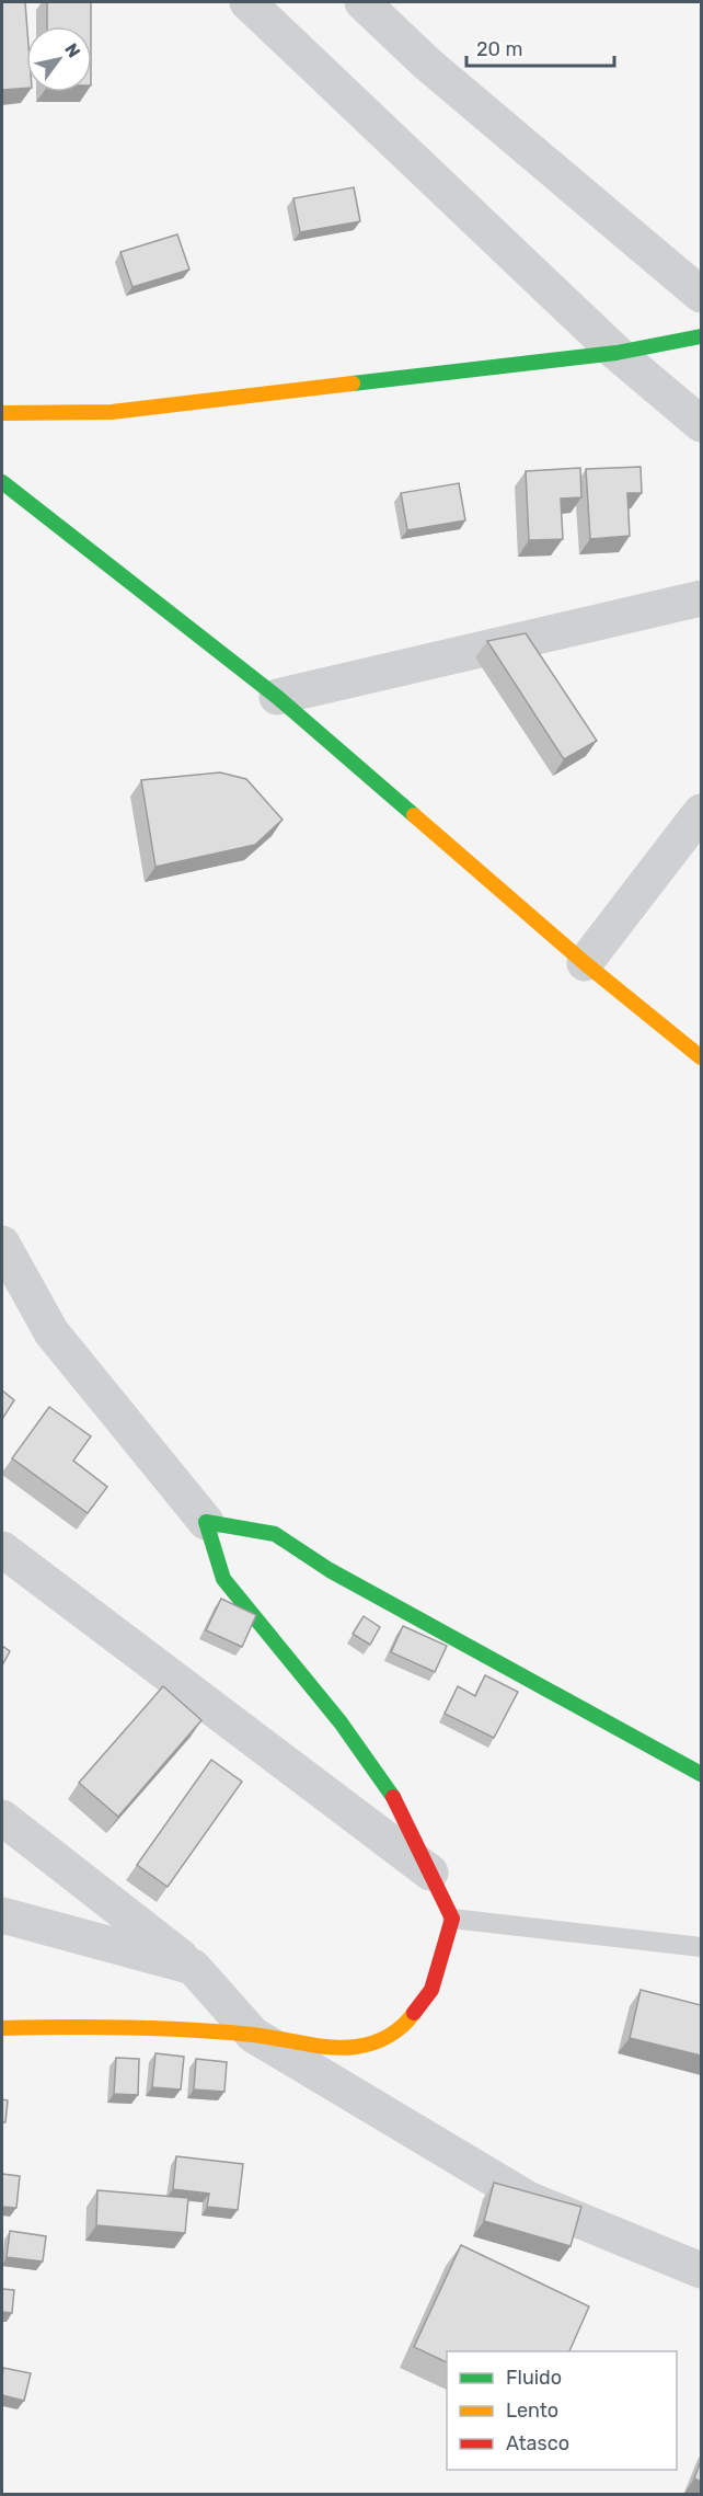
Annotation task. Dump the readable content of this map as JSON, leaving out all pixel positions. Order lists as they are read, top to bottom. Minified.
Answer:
{"legend":["Fluido","Lento","Atasco"],"scale_bar":"20 m","north":"top right"}
